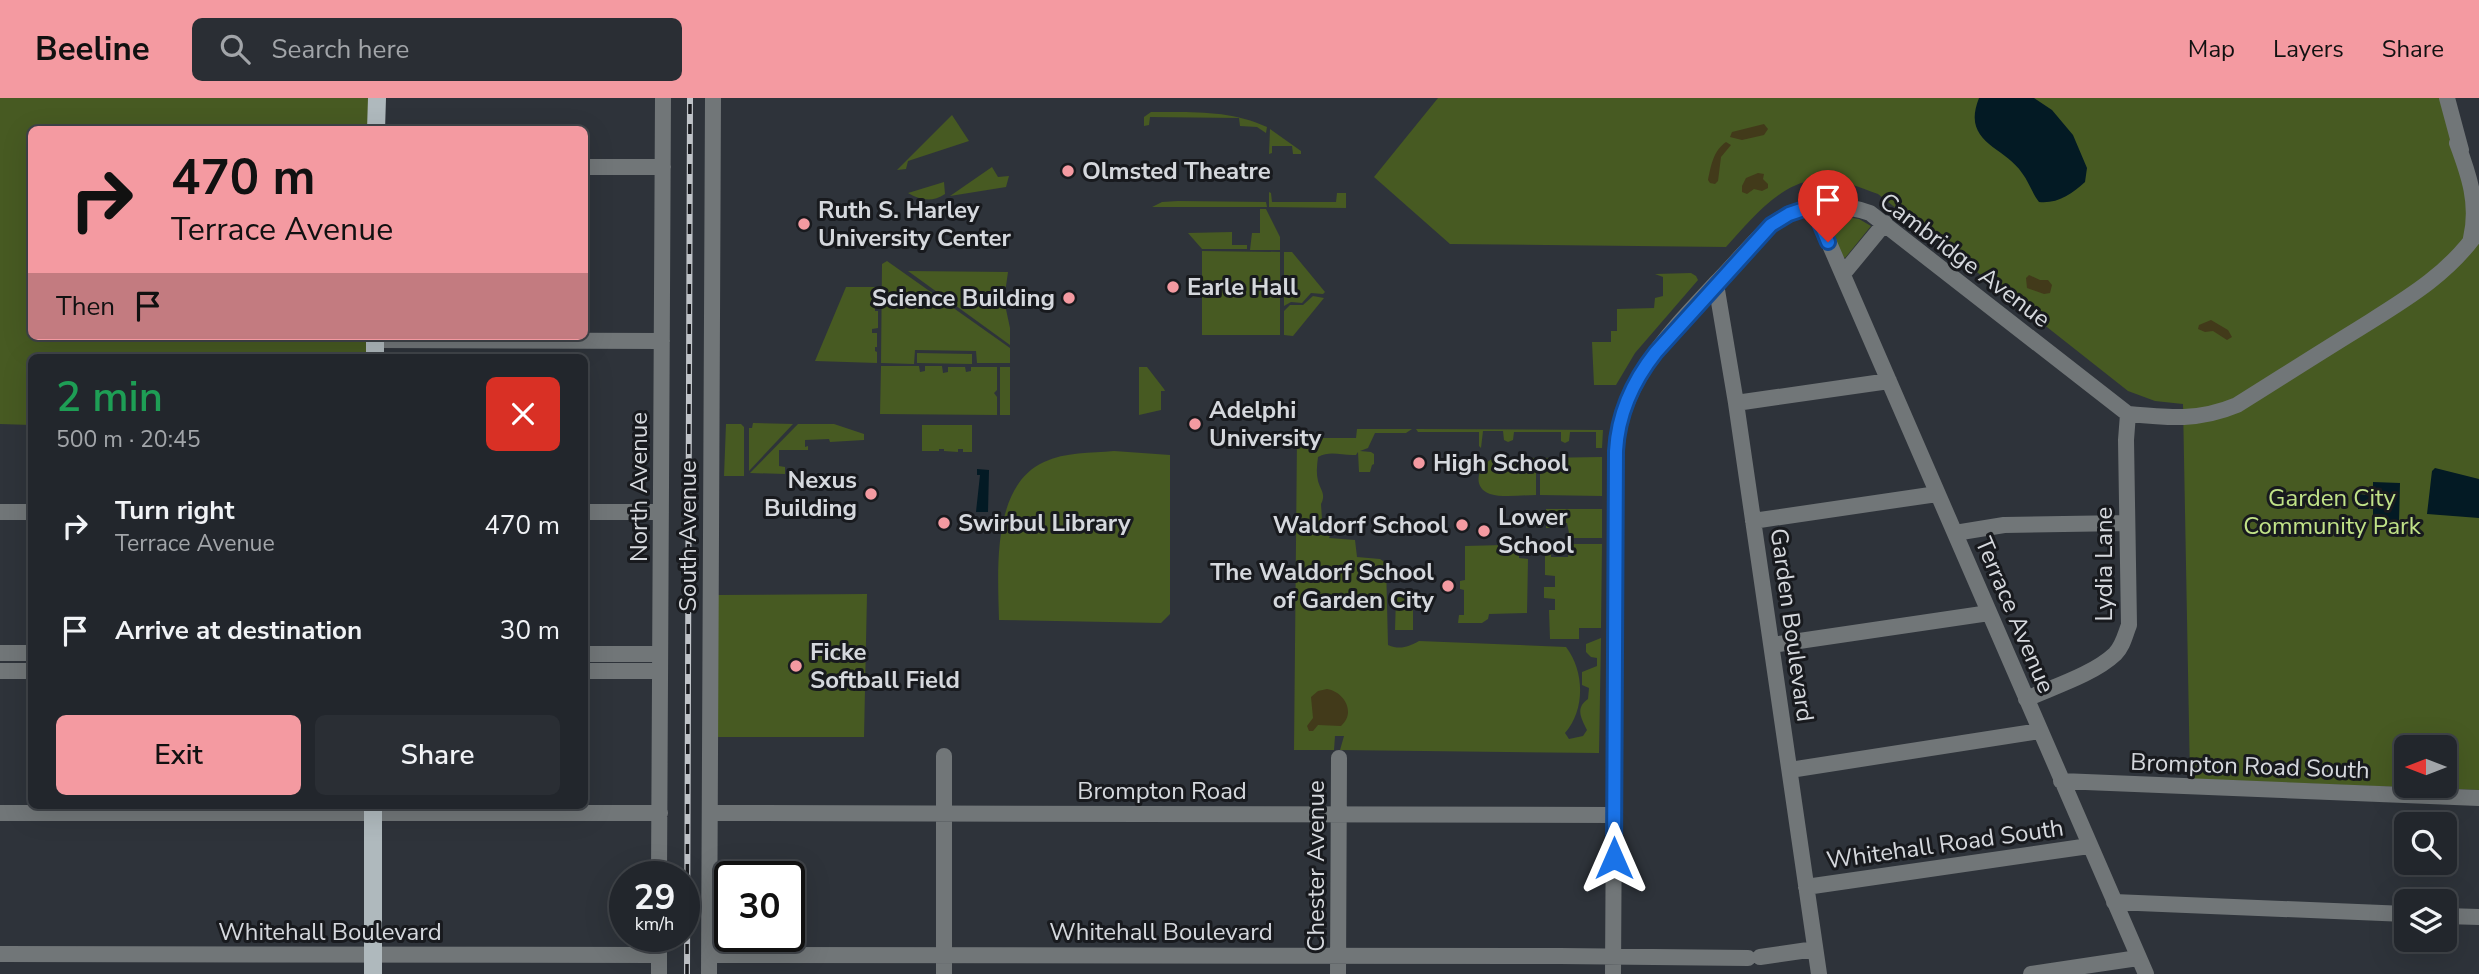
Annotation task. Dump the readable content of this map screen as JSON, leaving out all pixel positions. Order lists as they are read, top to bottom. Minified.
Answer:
{"streets":{"street":["Cambridge Avenue","North Avenue","South Avenue","Lydia Lane","Terrace Avenue","Garden Boulevard","Brompton Road South","Brompton Road","Whitehall Road South","Chester Avenue","Whitehall Boulevard"]},"crossings":[["Cambridge Avenue","Lydia Lane"],["Cambridge Avenue","Terrace Avenue"],["Cambridge Avenue","Garden Boulevard"],["Cambridge Avenue","Brompton Road"],["Cambridge Avenue","Whitehall Boulevard"],["South Avenue","Brompton Road"],["South Avenue","Whitehall Boulevard"],["Lydia Lane","Terrace Avenue"],["Terrace Avenue","Brompton Road South"],["Terrace Avenue","Whitehall Road South"],["Garden Boulevard","Whitehall Road South"],["Garden Boulevard","Whitehall Boulevard"],["Brompton Road","Chester Avenue"],["Chester Avenue","Whitehall Boulevard"]],"parks":["Garden City Community Park"],"places":["Olmsted Theatre","Ruth S. Harley University Center","Earle Hall","Science Building","Adelphi University","High School","Nexus Building","Swirbul Library","Waldorf School","Lower School","The Waldorf School of Garden City","Ficke Softball Field"],"north":"left","page":{"header":"Beeline","search":"Search here","nav":["Map","Layers","Share"],"turn":["470 m","Terrace Avenue"],"then":"Then","heading":["2 min","500 m · 20:45"],"list":[{"name":"Turn right","note":"Terrace Avenue","value":"470 m"},{"name":"Arrive at destination","value":"30 m"}],"buttons":["Exit","Share"],"speed":"29 km/h","limit":"30"}}
